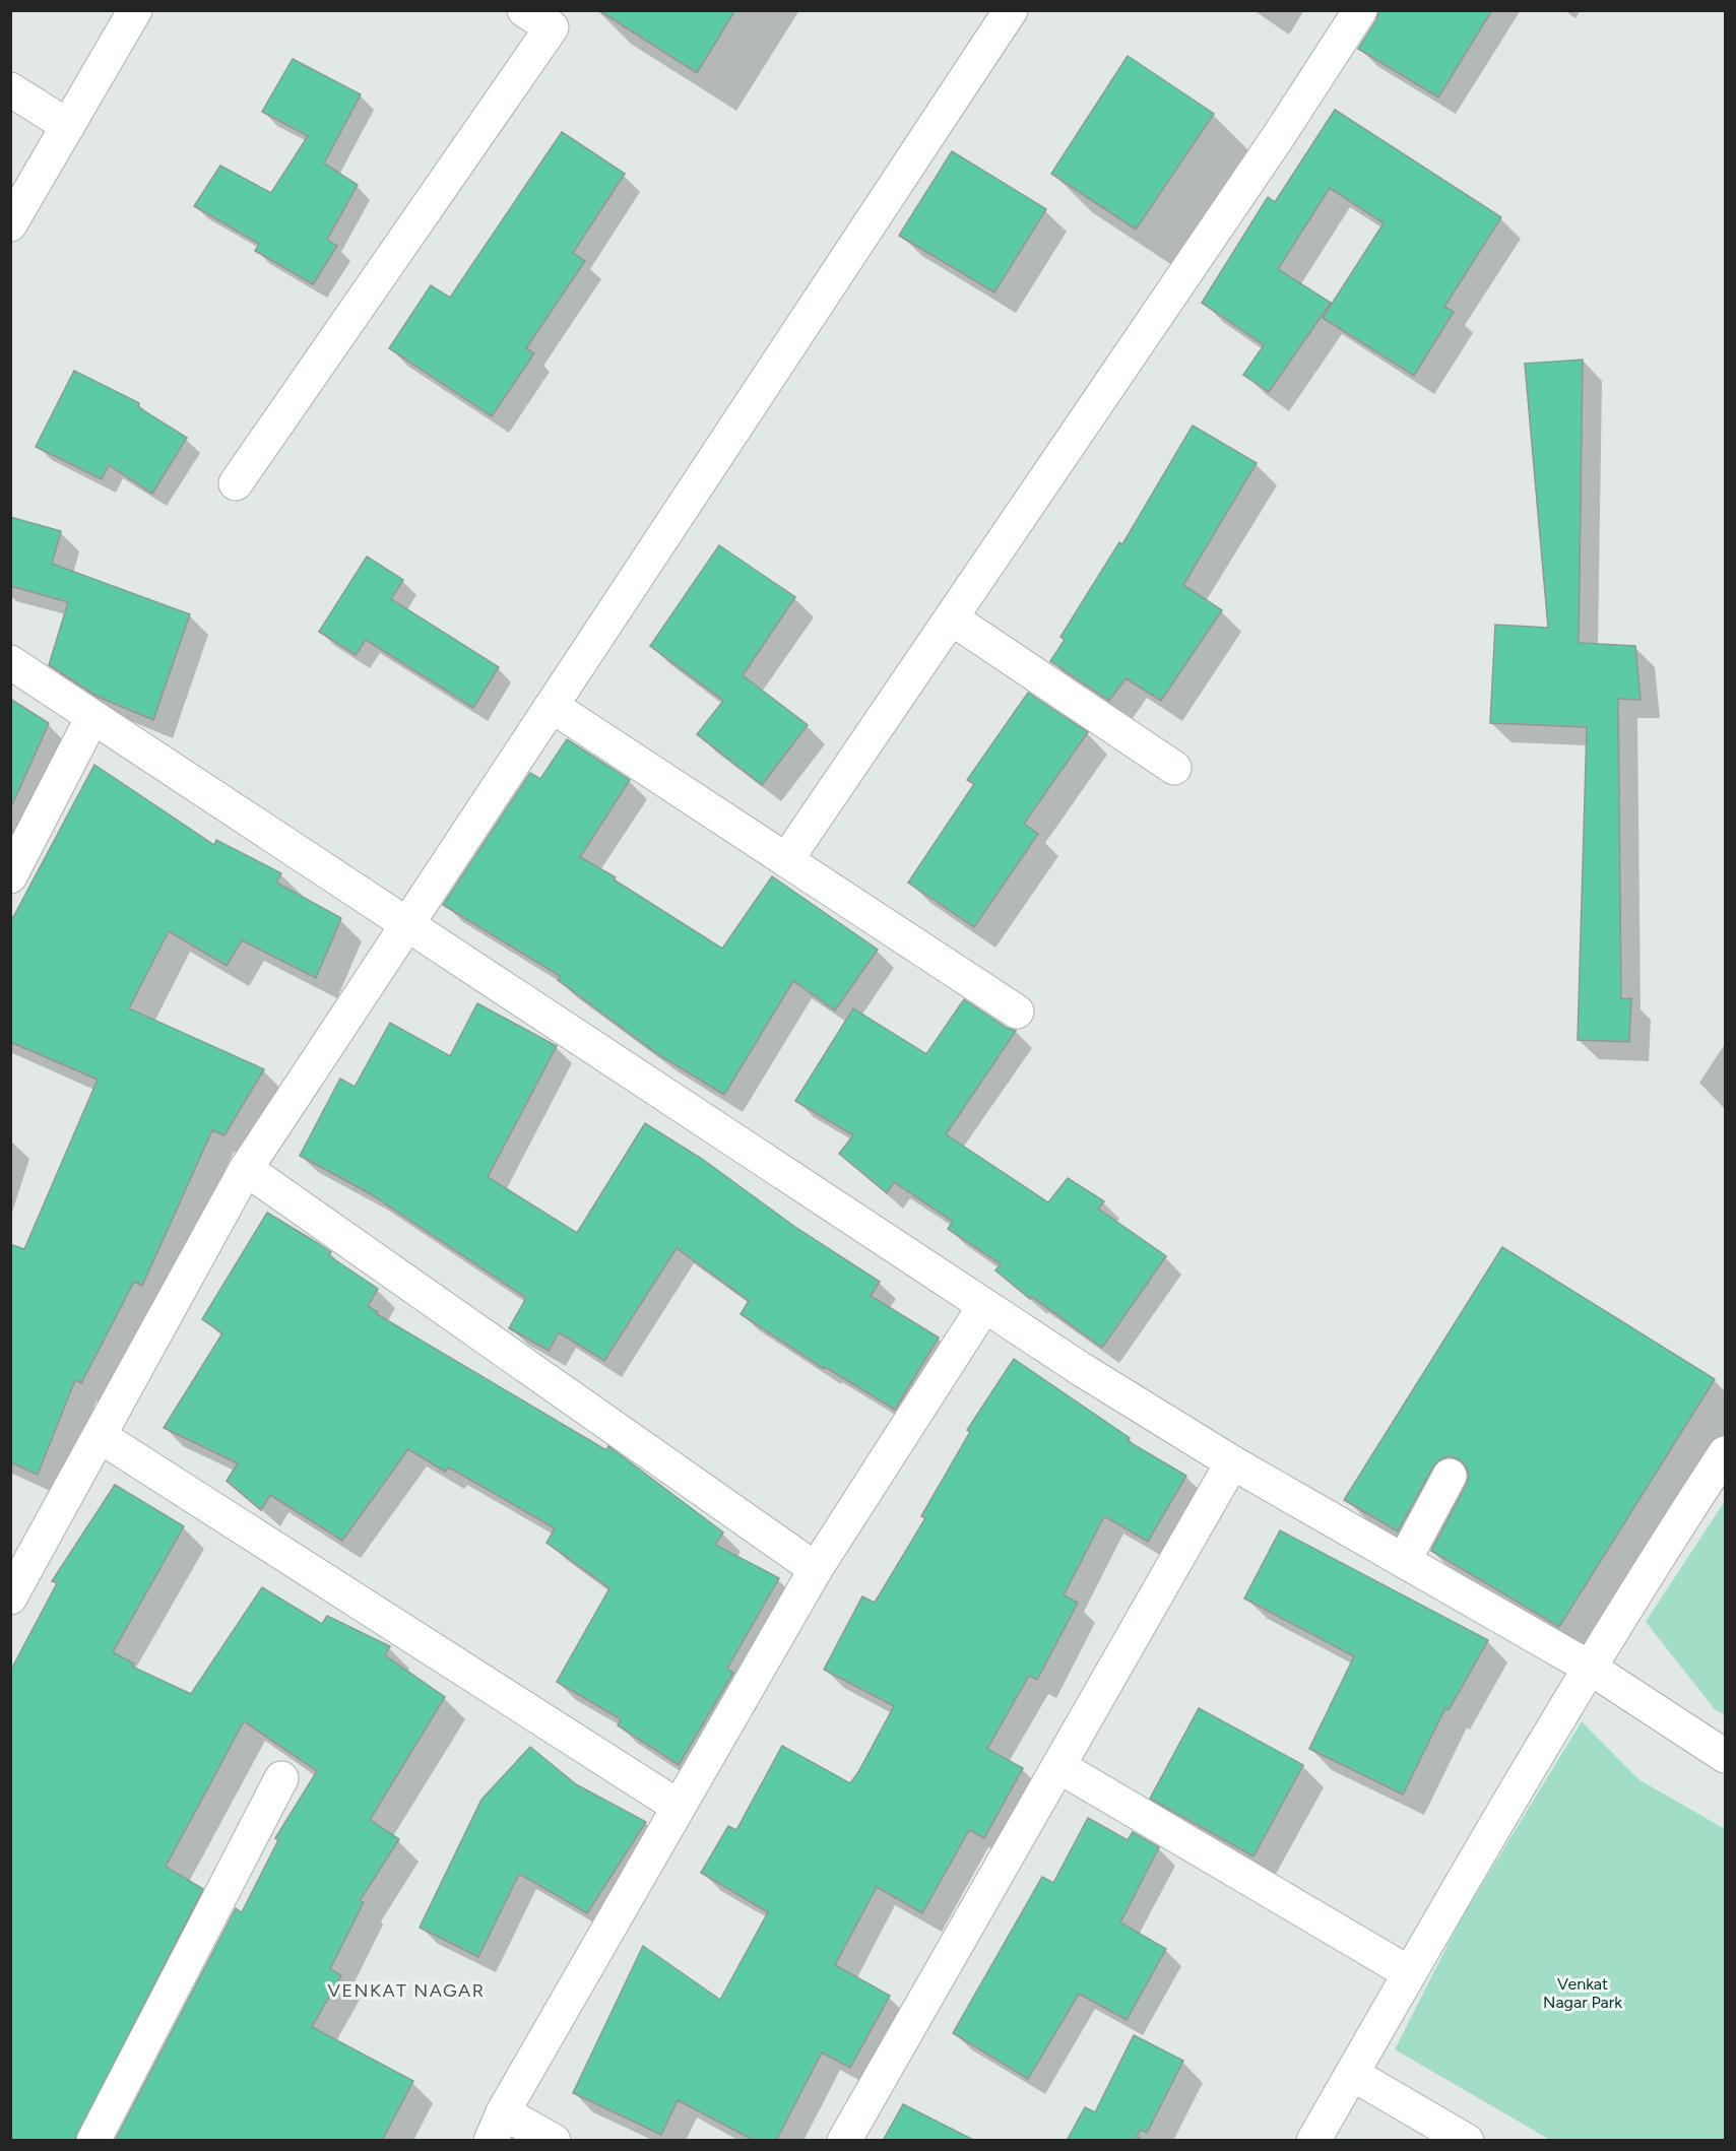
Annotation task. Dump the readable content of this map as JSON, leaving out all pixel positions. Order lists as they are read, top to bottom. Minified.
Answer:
{"districts":["VENKAT NAGAR"],"parks":["Venkat Nagar Park"]}
